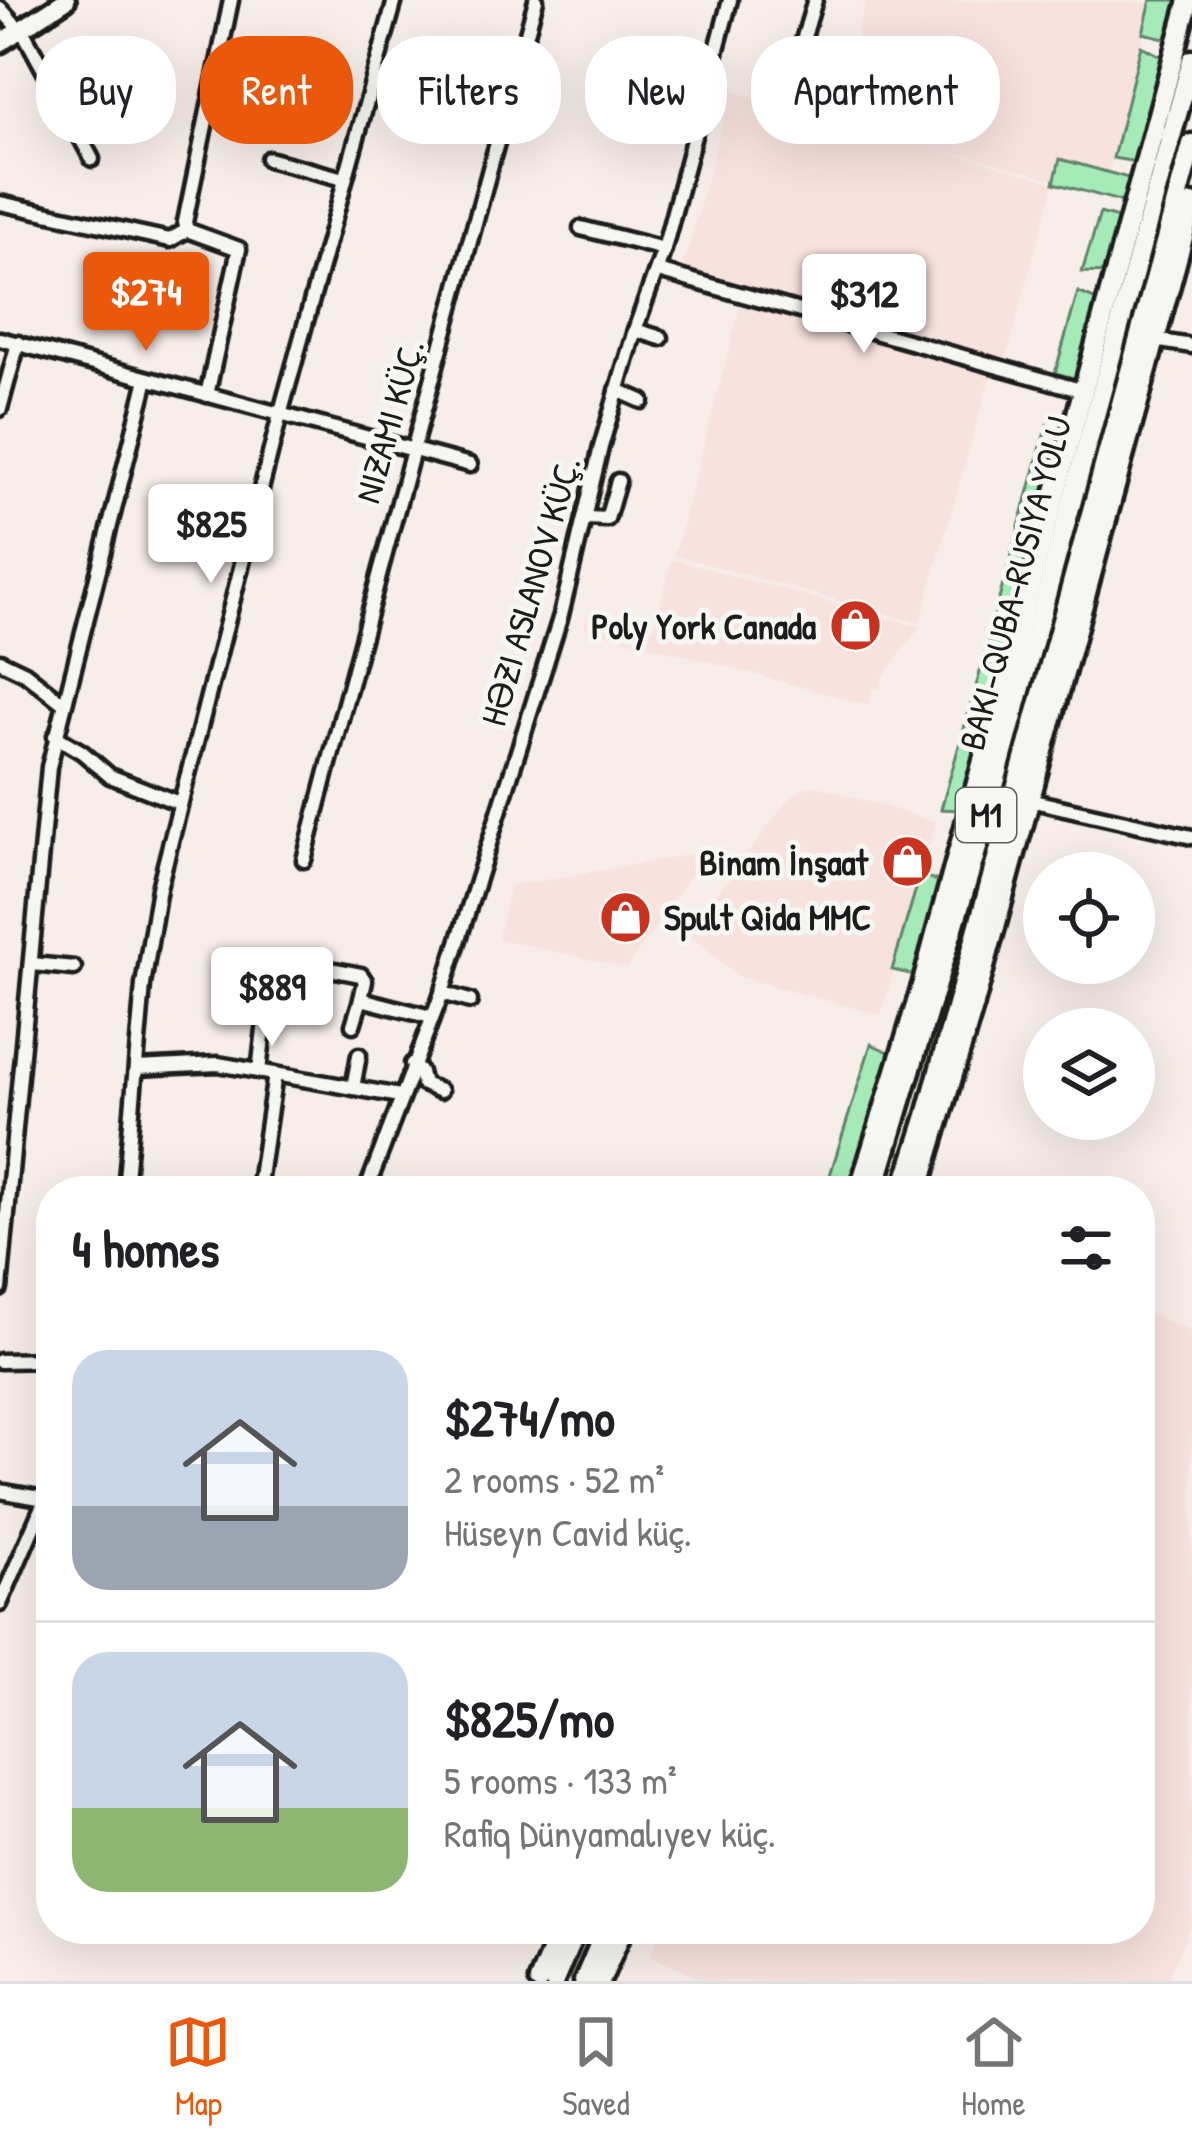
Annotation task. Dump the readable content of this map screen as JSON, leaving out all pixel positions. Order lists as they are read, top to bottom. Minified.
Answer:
{"streets":{"highway":["M1"],"street":["NIZAMI KÜÇ.","HƏZI ASLANOV KÜÇ."]},"places":{"shop":["Poly York Canada","Binam İnşaat","Spult Qida MMC"]},"page":{"chip":["Buy","Rent","Filters","New","Apartment"],"price":["$274","$312","$825","$889"],"heading":"4 homes","list":[{"name":"$274/mo","note":"2 rooms · 52 m² · Hüseyn Cavid küç."},{"name":"$825/mo","note":"5 rooms · 133 m² · Rafiq Dünyamalıyev küç."}],"tabs":["Map","Saved","Home"]}}
